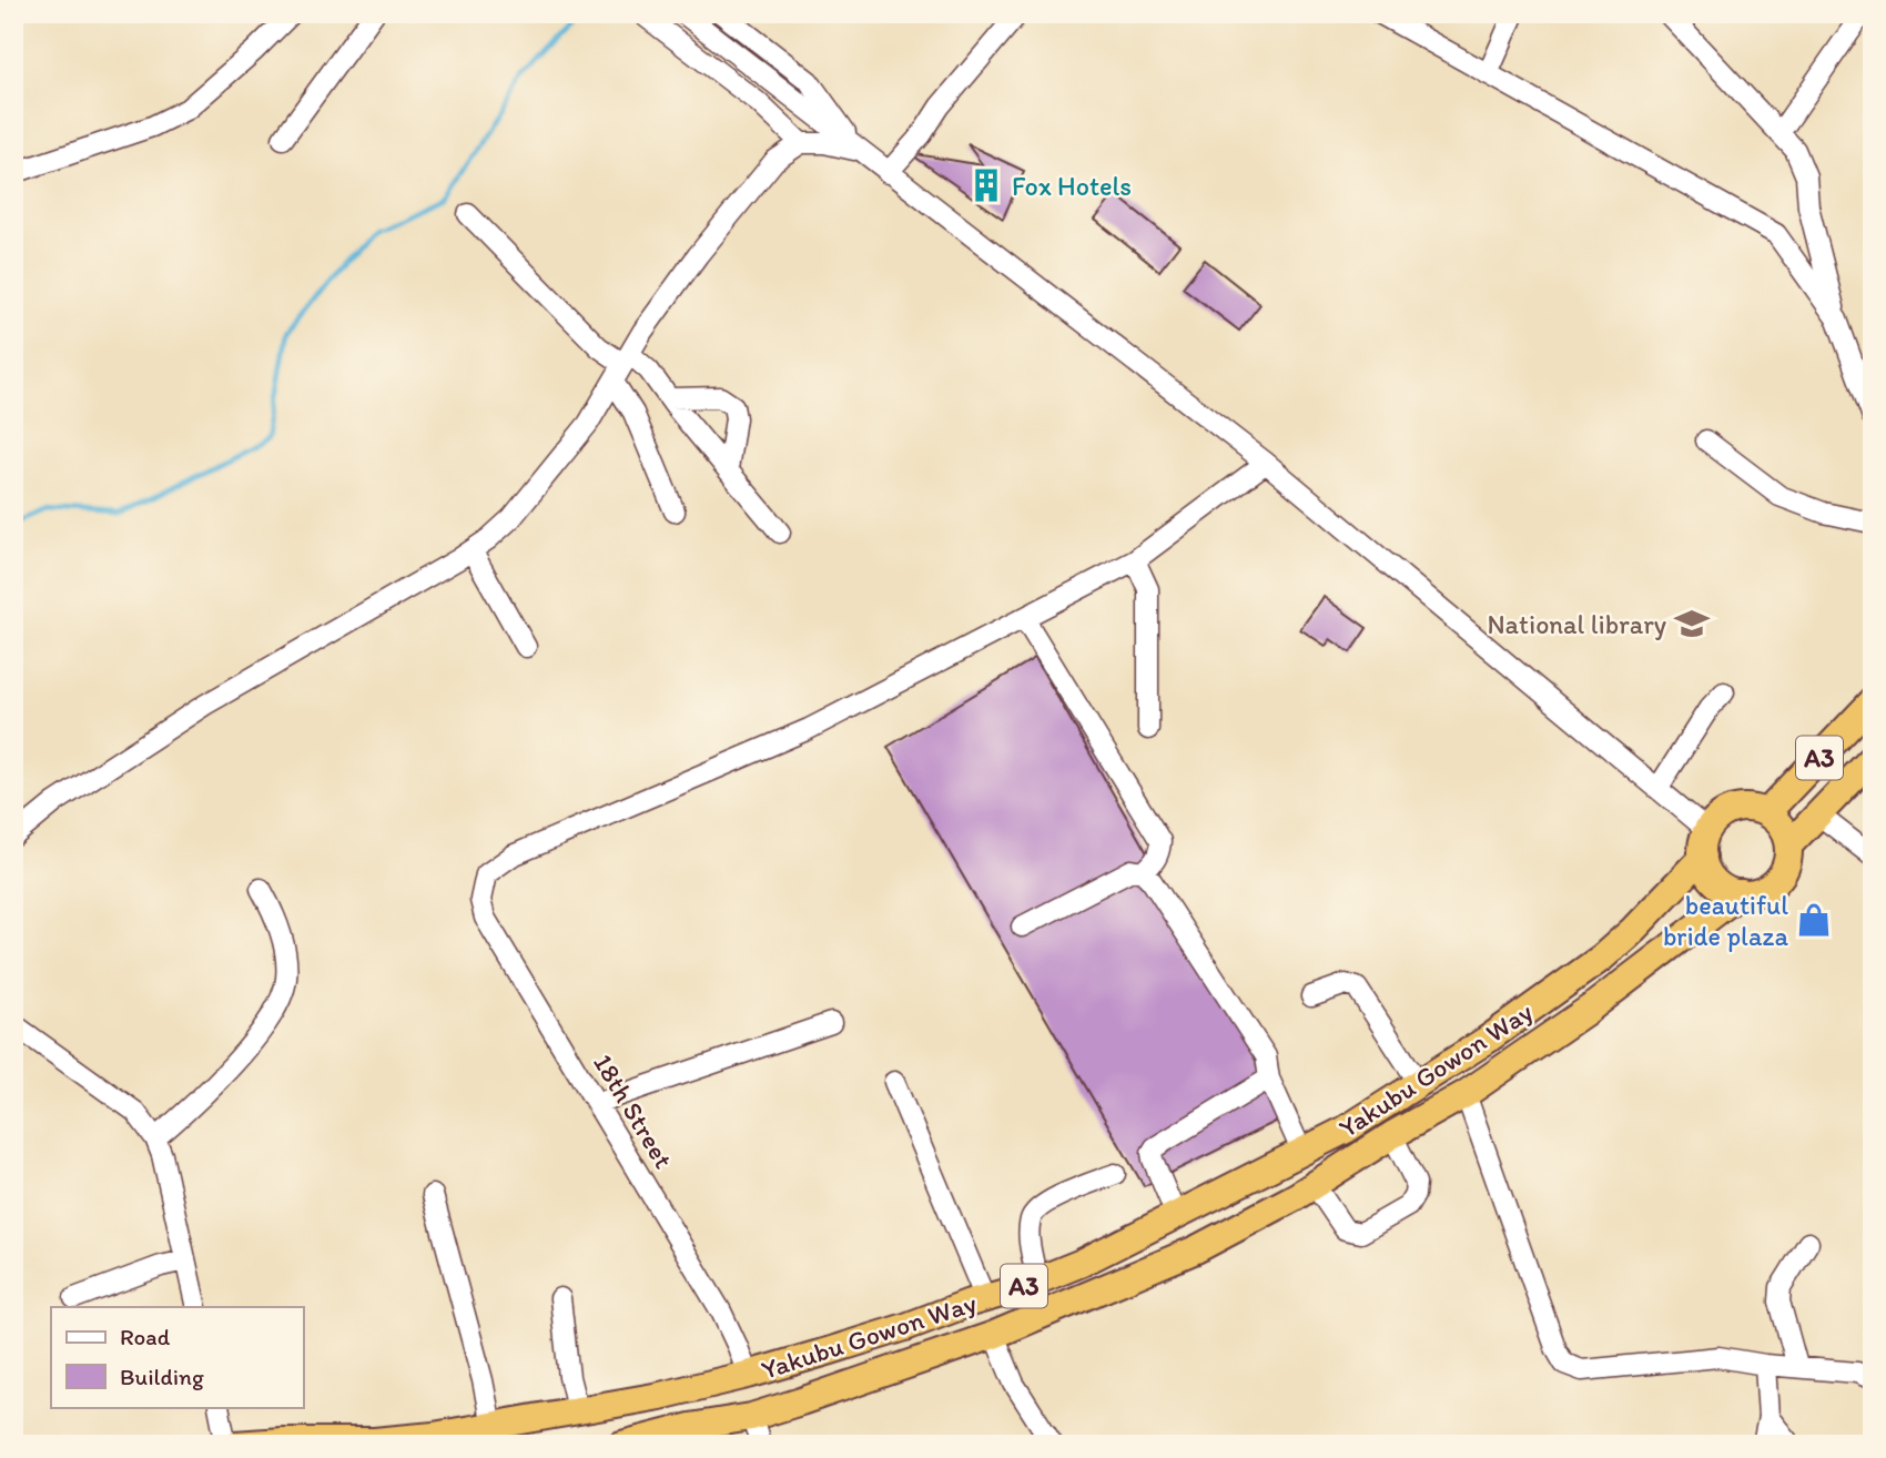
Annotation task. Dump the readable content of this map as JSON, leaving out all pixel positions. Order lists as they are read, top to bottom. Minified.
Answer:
{"streets":{"highway":["A3","Yakubu Gowon Way"],"street":["18th Street"]},"crossings":[["A3","Yakubu Gowon Way"],["Yakubu Gowon Way","18th Street"]],"places":{"building":["Fox Hotels"],"school or university":["National library"],"shop":["beautiful bride plaza"]},"legend":["Road","Building"]}
